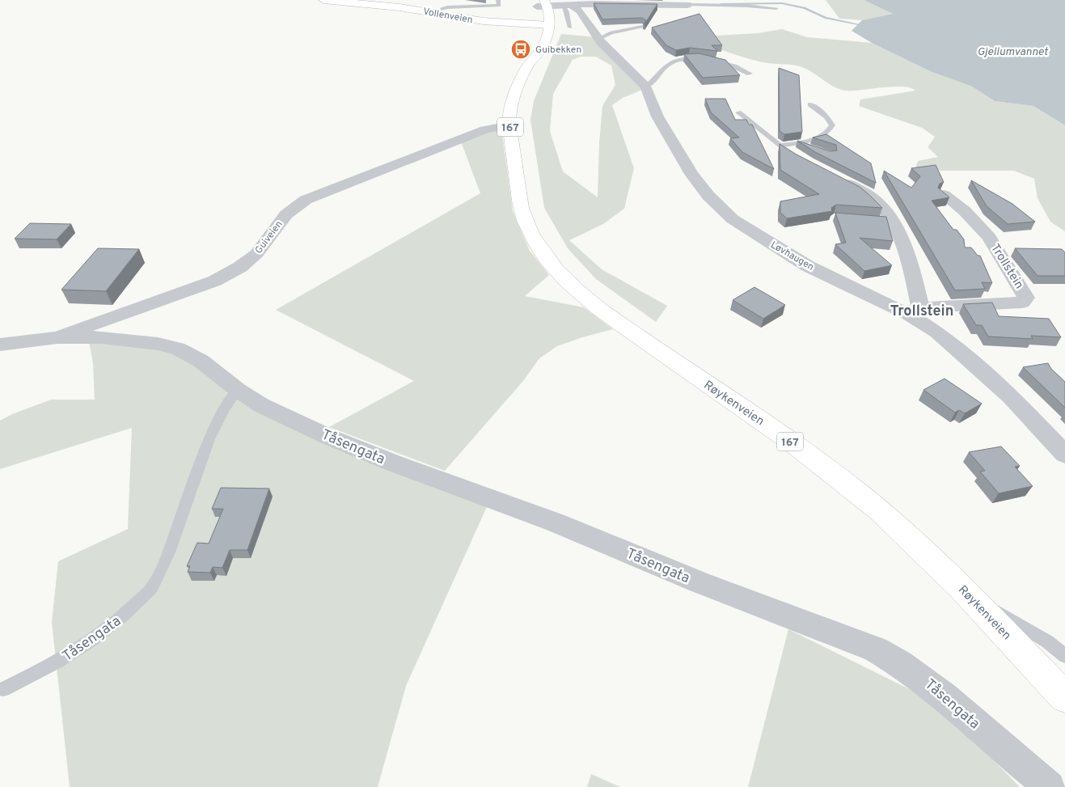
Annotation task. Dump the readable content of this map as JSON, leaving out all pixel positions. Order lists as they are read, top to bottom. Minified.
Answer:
{"streets":{"main road":["Vollenveien","167","Røykenveien"],"street":["Guiveien","Løvhaugen","Trollstein","Tåsengata"]},"crossings":[["Vollenveien","Røykenveien"],["Guiveien","Røykenveien"],["Guiveien","Tåsengata"],["Løvhaugen","Trollstein"]],"districts":["Trollstein"],"water":["Gjellumvannet"],"places":{"bus stop":["Guibekken"]}}
